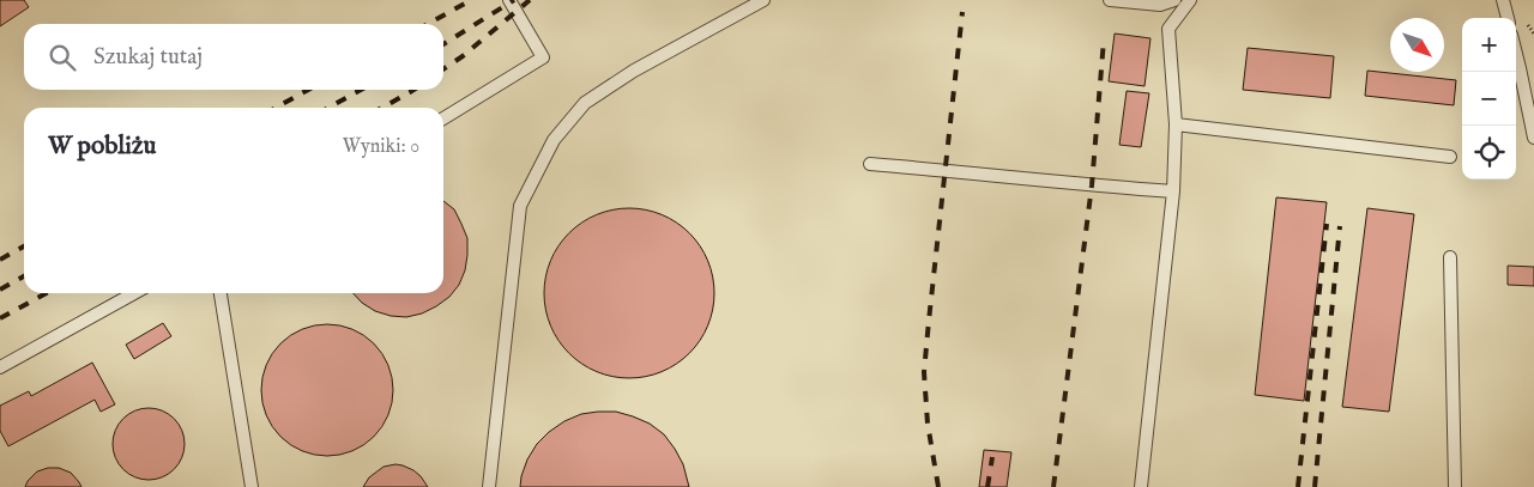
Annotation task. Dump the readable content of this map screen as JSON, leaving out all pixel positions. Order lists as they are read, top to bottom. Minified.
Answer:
{"north":"bottom right","page":{"map_buttons":["+","−"],"search":"Szukaj tutaj","heading":["W pobliżu","Wyniki: 0"]}}
